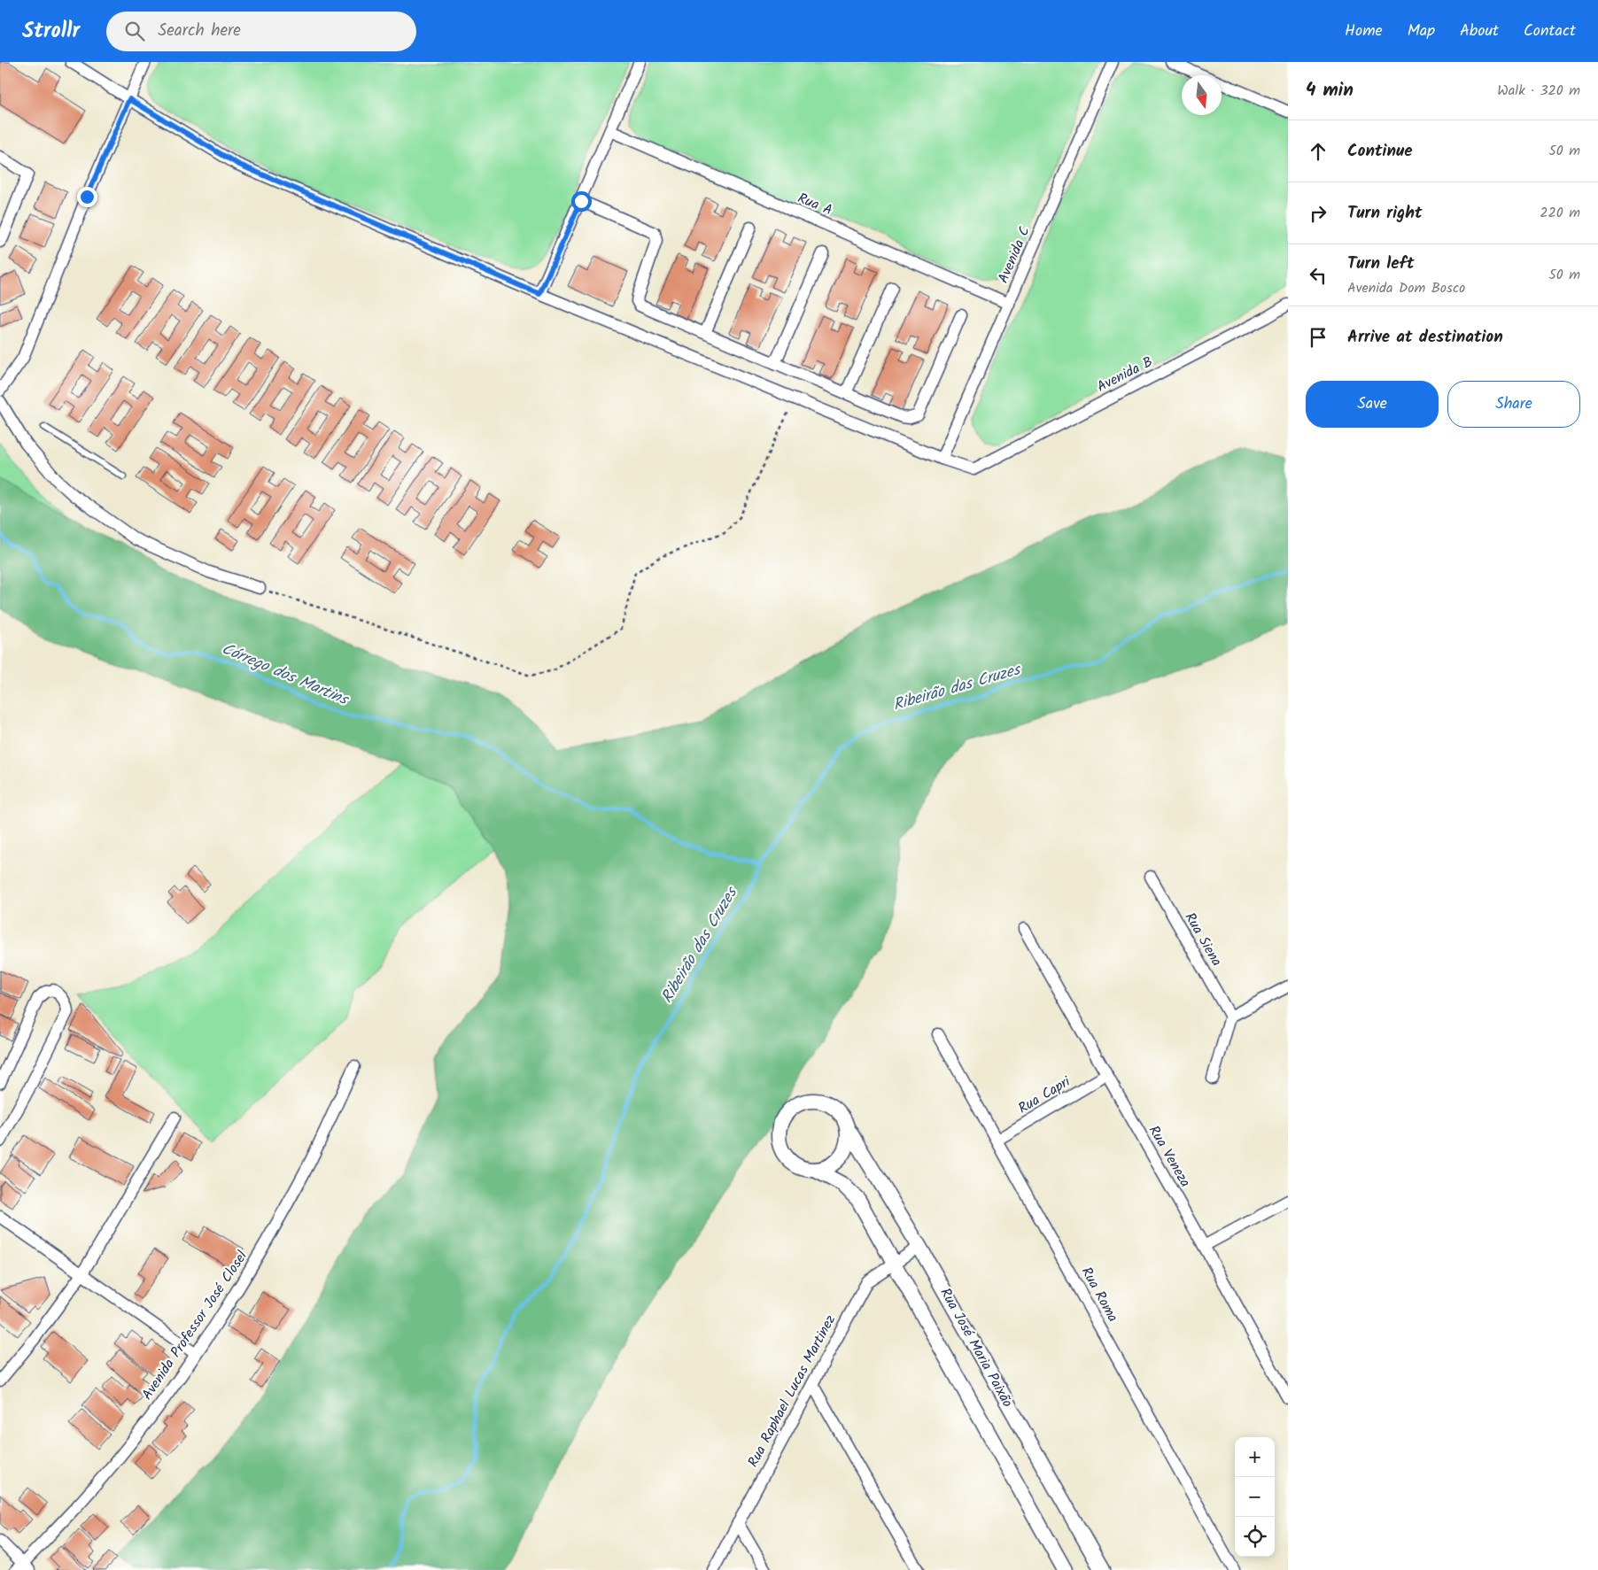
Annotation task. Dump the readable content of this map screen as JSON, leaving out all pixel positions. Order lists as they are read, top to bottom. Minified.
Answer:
{"streets":{"street":["Rua A","Avenida C","Avenida B","Rua Siena","Rua Capri","Rua Veneza","Rua Roma","Avenida Professor José Closel","Rua José Maria Paixão","Rua Raphael Lucas Martinez"]},"crossings":[["Rua A","Avenida C"],["Avenida C","Avenida B"],["Rua Capri","Rua Veneza"],["Rua Capri","Rua Roma"],["Rua José Maria Paixão","Rua Raphael Lucas Martinez"]],"water":["Córrego dos Martins","Ribeirão das Cruzes"],"north":"bottom","page":{"header":"Strollr","search":"Search here","nav":["Home","Map","About","Contact"],"heading":["4 min","Walk · 320 m"],"list":[["Continue","50 m"],["Turn right","220 m"],["Turn left","Avenida Dom Bosco","50 m"],"Arrive at destination"],"buttons":["Save","Share"],"map_buttons":["+","−"]}}
